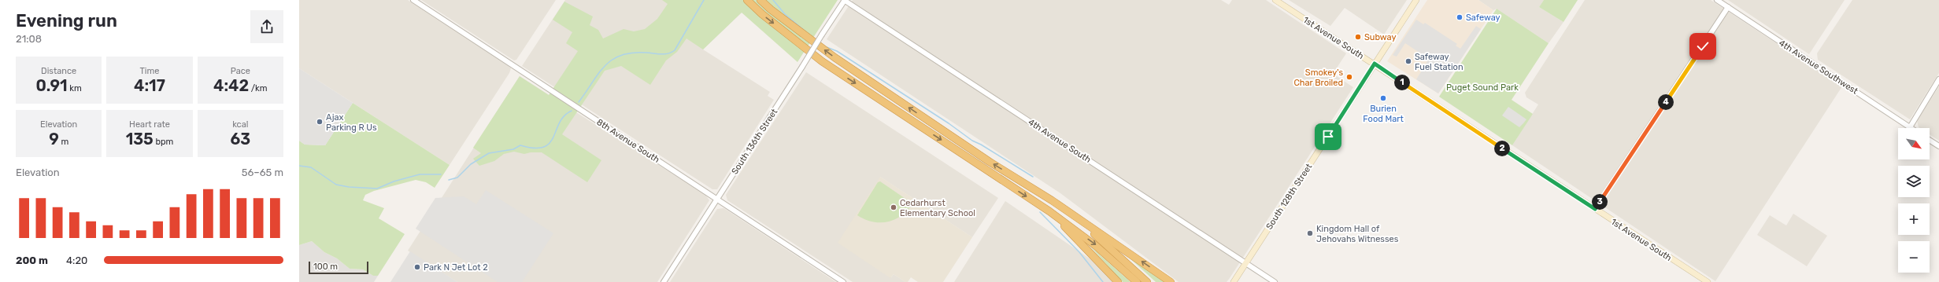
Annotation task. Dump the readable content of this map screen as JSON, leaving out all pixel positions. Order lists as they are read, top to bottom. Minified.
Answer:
{"streets":{"main road":["1st Avenue South","South 128th Street"],"street":["4th Avenue Southwest","8th Avenue South","4th Avenue South","South 136th Street"]},"crossings":[["1st Avenue South","South 128th Street"],["8th Avenue South","South 136th Street"],["4th Avenue South","South 136th Street"],["4th Avenue South","South 128th Street"]],"parks":["Puget Sound Park"],"places":["Safeway","Subway","Safeway Fuel Station","Smokey's Char Broiled","Burien Food Mart","Ajax Parking R Us","Cedarhurst Elementary School","Kingdom Hall of Jehovahs Witnesses","Park N Jet Lot 2"],"scale_bar":"100 m","north":"bottom right","page":{"heading":["Evening run","21:08"],"stats":[["Distance","0.91 km"],["Time","4:17"],["Pace","4:42 /km"],["Elevation","9 m"],["Heart rate","135 bpm"],["kcal","63"]],"pins":["1","4","2","3"],"map_buttons":["+","−"],"chart":["Elevation","56–65 m"],"list":[{"name":"200 m","note":"4:20"}],"scale":"100 m"}}
